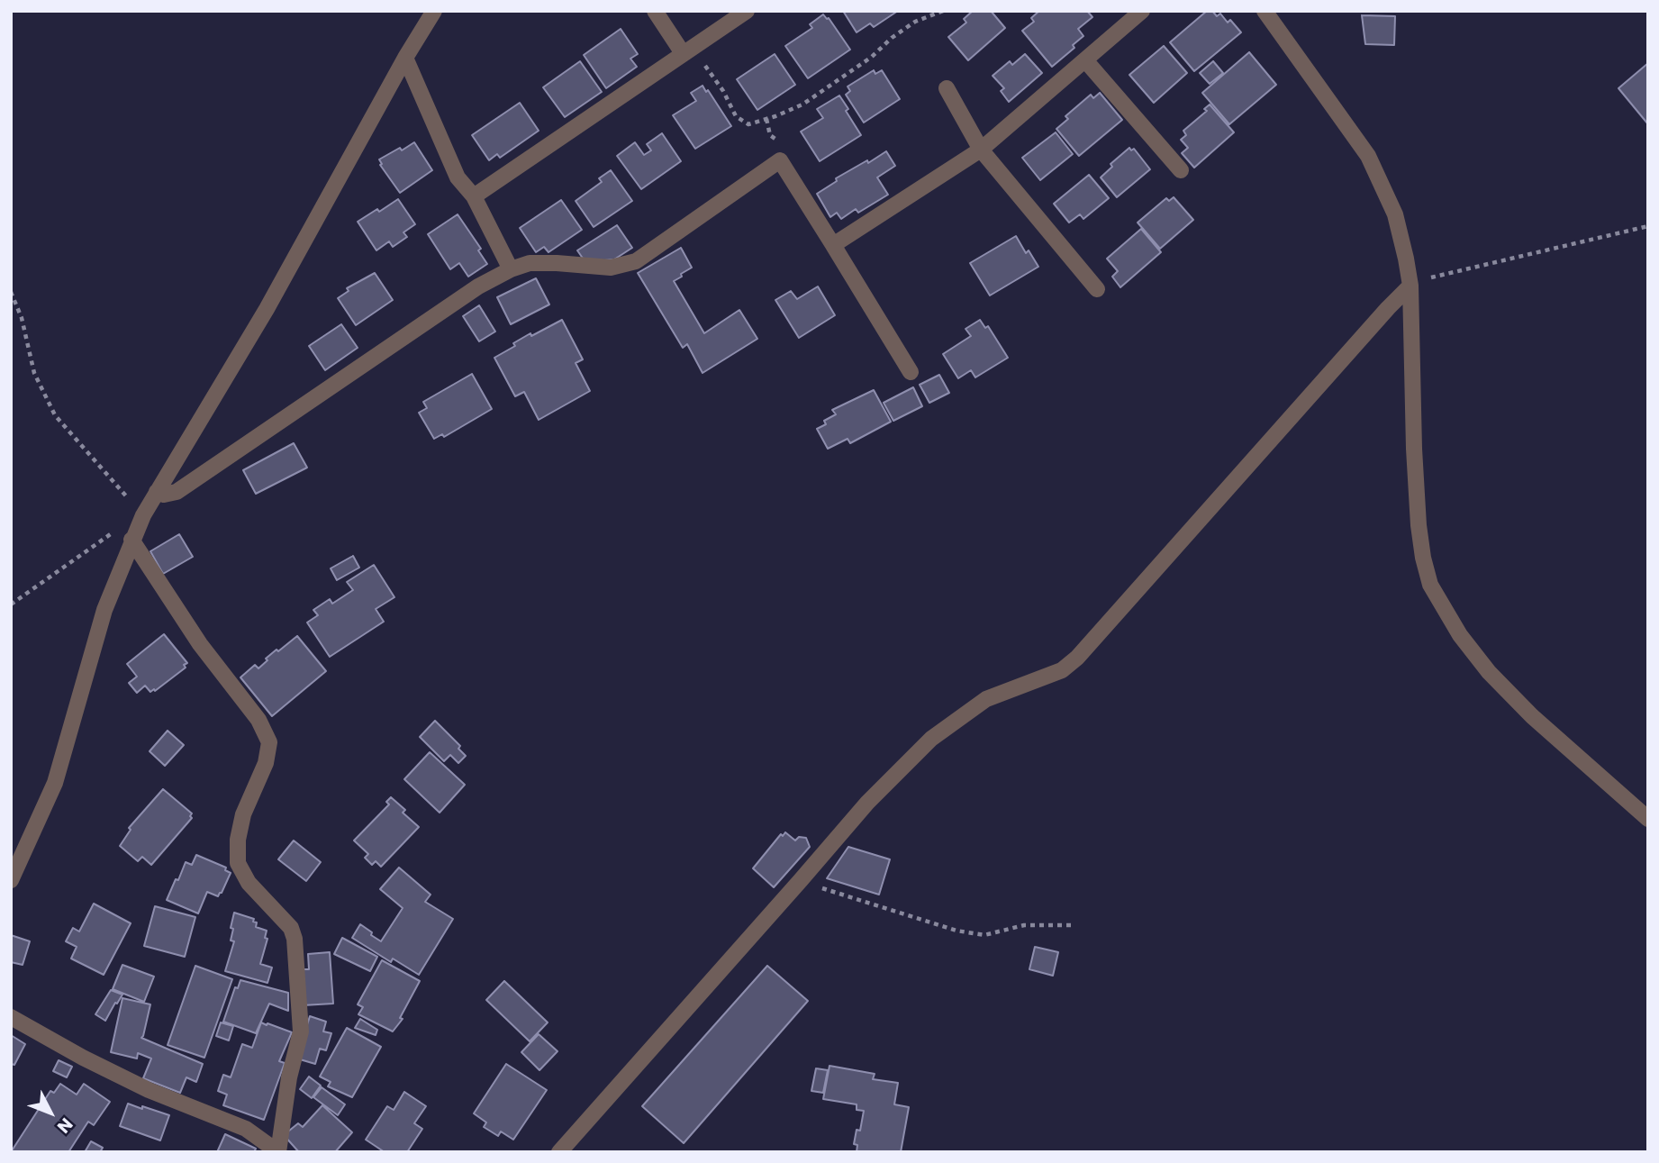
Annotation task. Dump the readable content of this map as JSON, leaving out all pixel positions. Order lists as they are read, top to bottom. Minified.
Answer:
{"north":"bottom right"}
